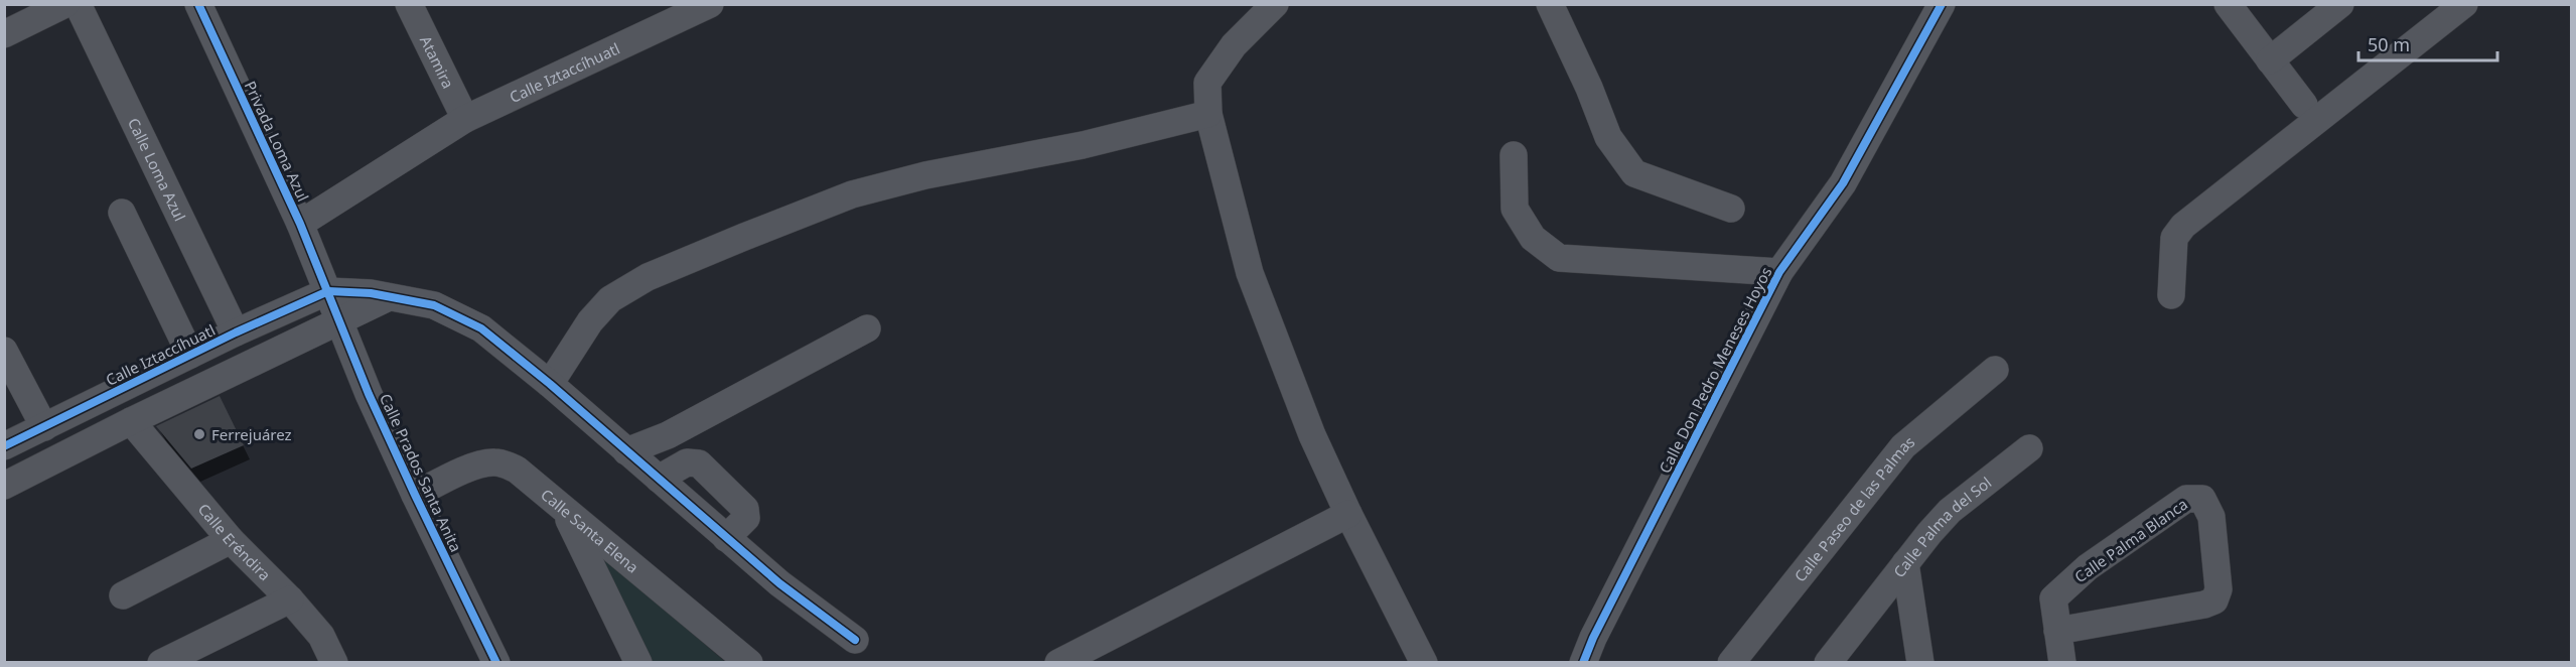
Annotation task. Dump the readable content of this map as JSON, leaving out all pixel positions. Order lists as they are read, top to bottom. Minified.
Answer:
{"streets":{"street":["Atamira","Calle Iztaccíhuatl","Privada Loma Azul","Calle Loma Azul","Calle Don Pedro Meneses Hoyos","Calle Prados Santa Anita","Calle Paseo de las Palmas","Calle Palma del Sol","Calle Santa Elena","Calle Palma Blanca","Calle Eréndira"]},"crossings":[["Atamira","Calle Iztaccíhuatl"],["Calle Iztaccíhuatl","Privada Loma Azul"],["Calle Iztaccíhuatl","Calle Loma Azul"],["Calle Iztaccíhuatl","Calle Prados Santa Anita"],["Privada Loma Azul","Calle Prados Santa Anita"],["Calle Prados Santa Anita","Calle Santa Elena"]],"places":["Ferrejuárez"],"scale_bar":"50 m"}
